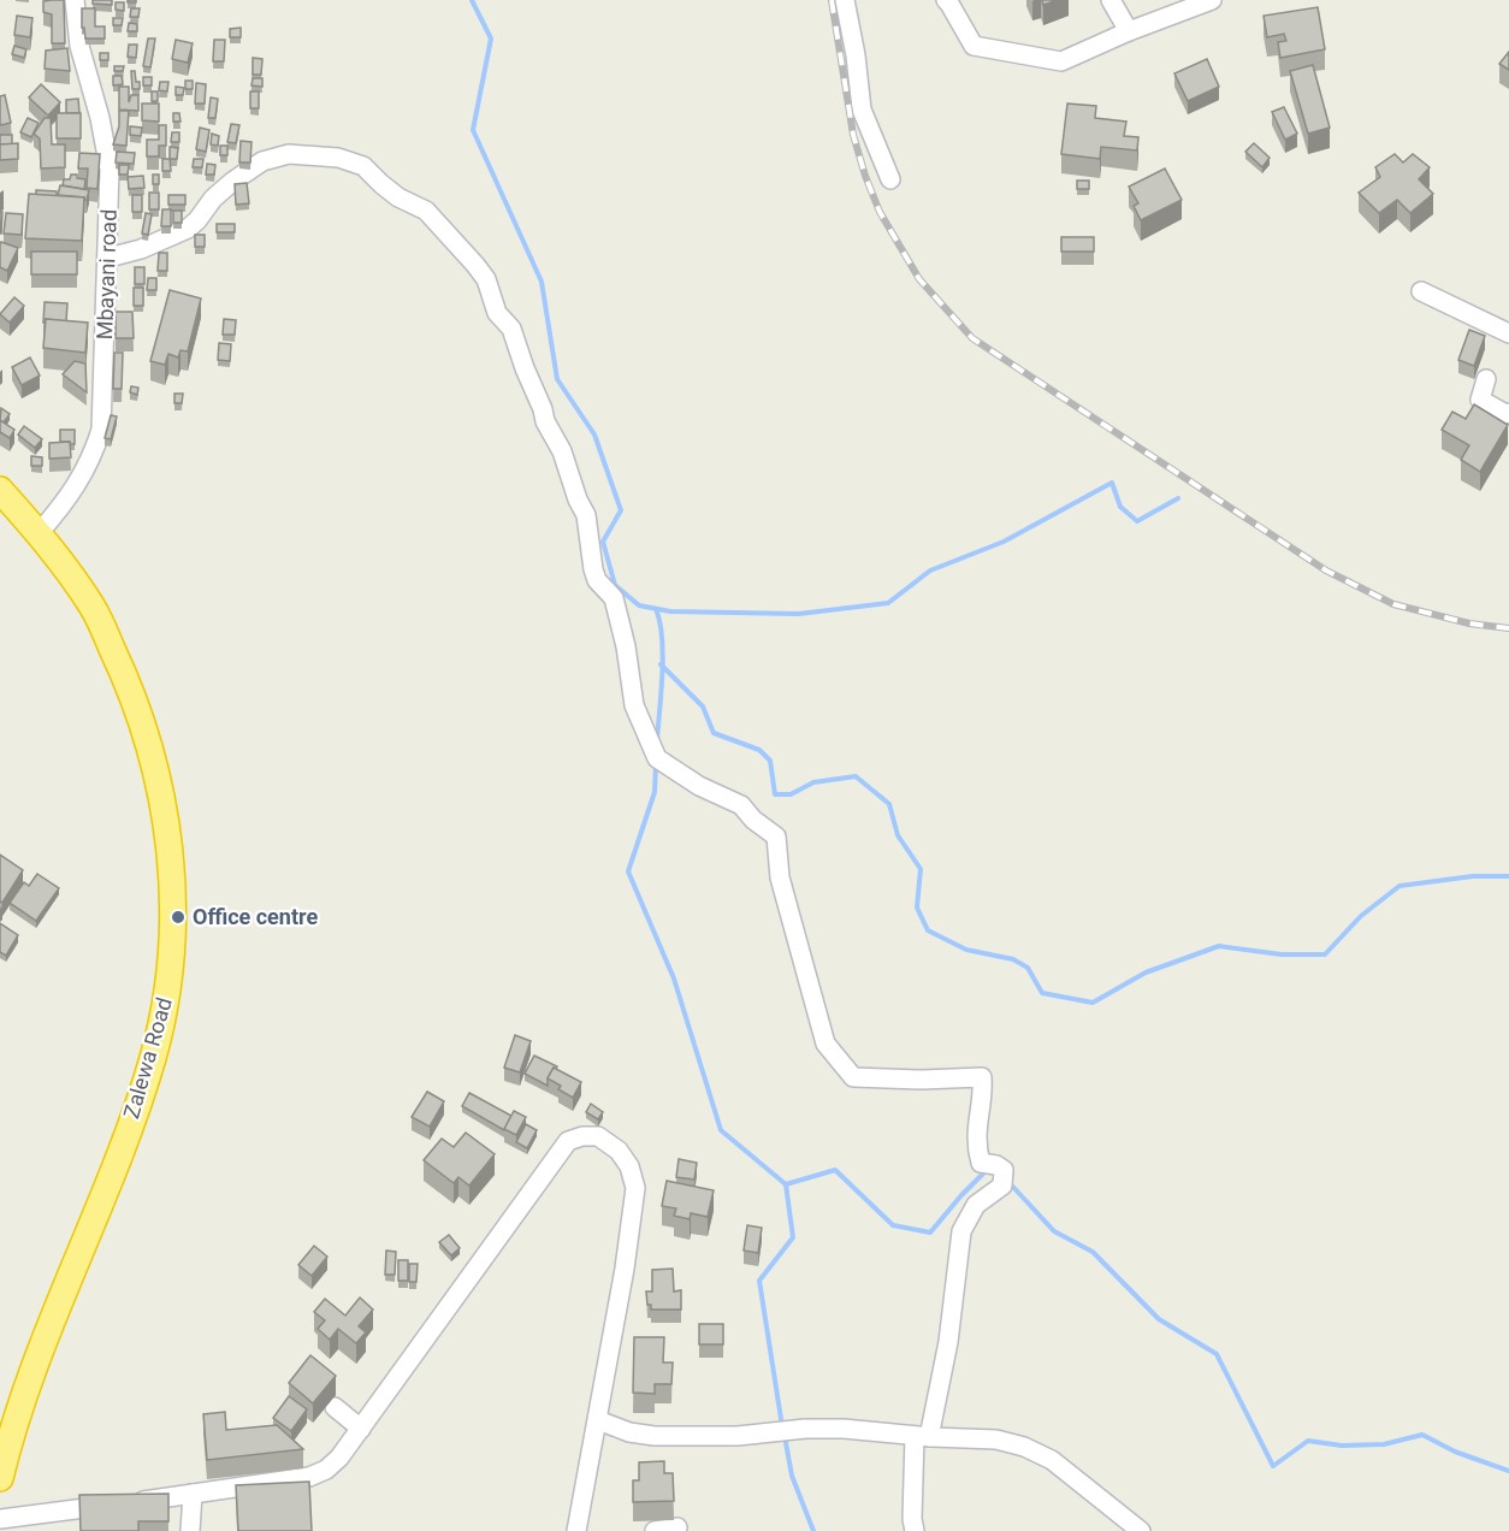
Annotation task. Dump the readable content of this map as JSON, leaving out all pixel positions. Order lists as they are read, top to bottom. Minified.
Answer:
{"streets":{"highway":["Zalewa Road"],"street":["Mbayani road"]},"crossings":[["Mbayani road","Zalewa Road"]],"places":["Office centre"]}
